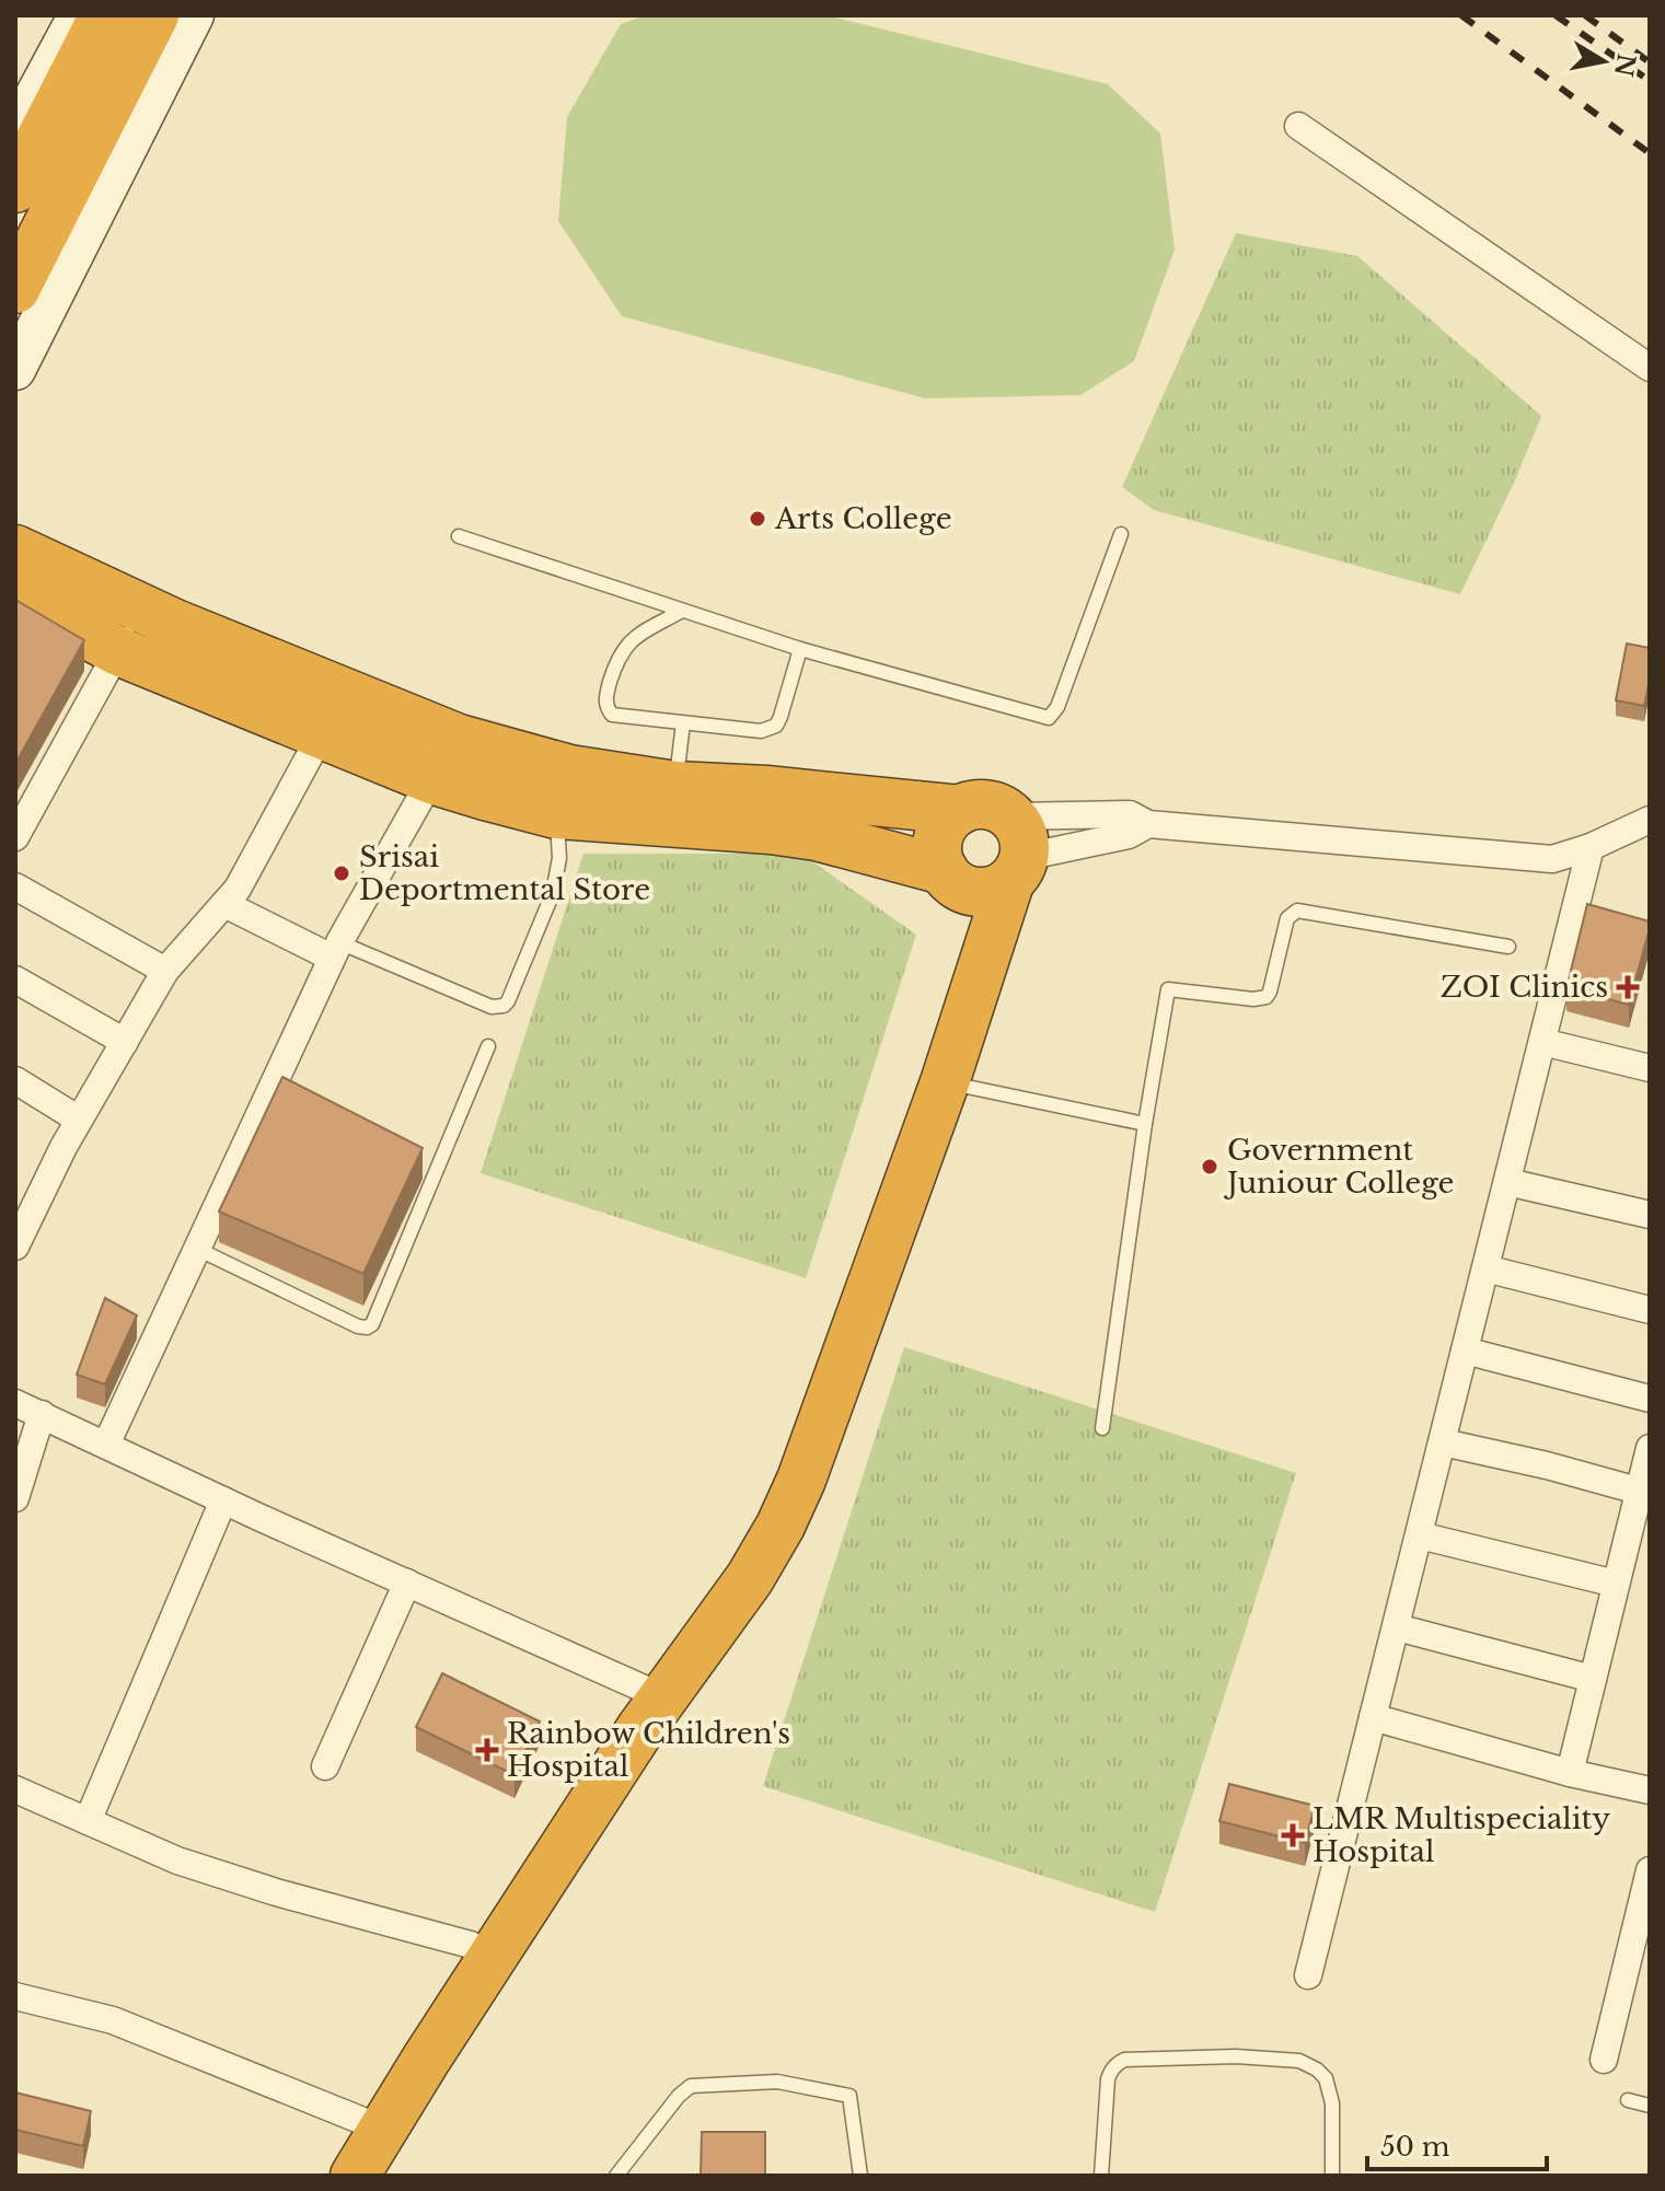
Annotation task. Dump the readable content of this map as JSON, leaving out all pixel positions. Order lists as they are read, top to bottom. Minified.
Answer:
{"places":{"other":["Arts College","Srisai Deportmental Store","Government Juniour College"],"health":["ZOI Clinics","Rainbow Children's Hospital","LMR Multispeciality Hospital"]},"scale_bar":"50 m","north":"right"}
